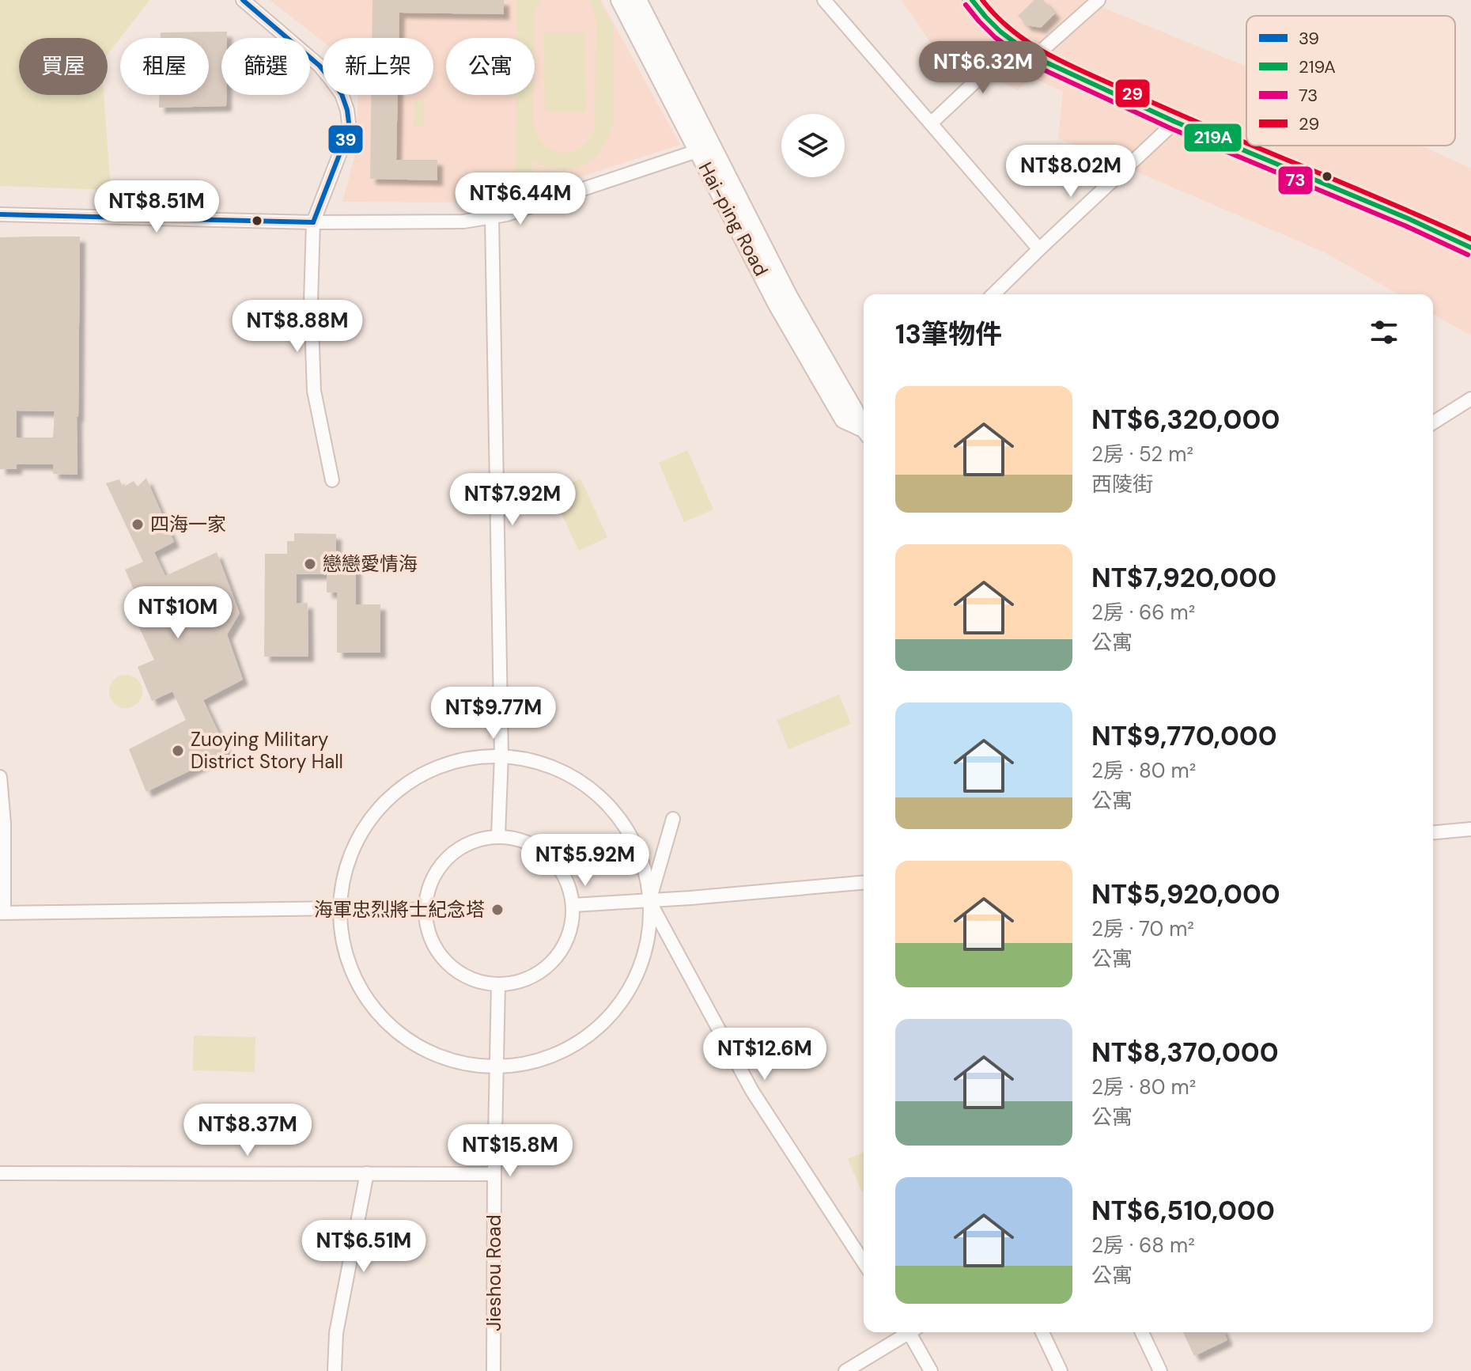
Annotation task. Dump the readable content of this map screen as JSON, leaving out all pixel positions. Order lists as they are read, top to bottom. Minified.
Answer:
{"streets":{"street":["Hai-ping Road","Jieshou Road"]},"places":["四海一家","戀戀愛情海","Zuoying Military District Story Hall","海軍忠烈將士紀念塔"],"lines":["transit line 39","transit line 219A","transit line 29","transit line 73"],"legend":["39","219A","73","29"],"page":{"chip":["買屋","租屋","篩選","新上架","公寓"],"price":["NT$6.32M","NT$8.02M","NT$6.44M","NT$8.51M","NT$8.88M","NT$7.92M","NT$10M","NT$9.77M","NT$5.92M","NT$12.6M","NT$8.37M","NT$15.8M","NT$6.51M"],"heading":"13筆物件","list":[{"name":"NT$6,320,000","note":"2房 · 52 m² · 西陵街"},{"name":"NT$7,920,000","note":"2房 · 66 m² · 公寓"},{"name":"NT$9,770,000","note":"2房 · 80 m² · 公寓"},{"name":"NT$5,920,000","note":"2房 · 70 m² · 公寓"},{"name":"NT$8,370,000","note":"2房 · 80 m² · 公寓"},{"name":"NT$6,510,000","note":"2房 · 68 m² · 公寓"}]}}
